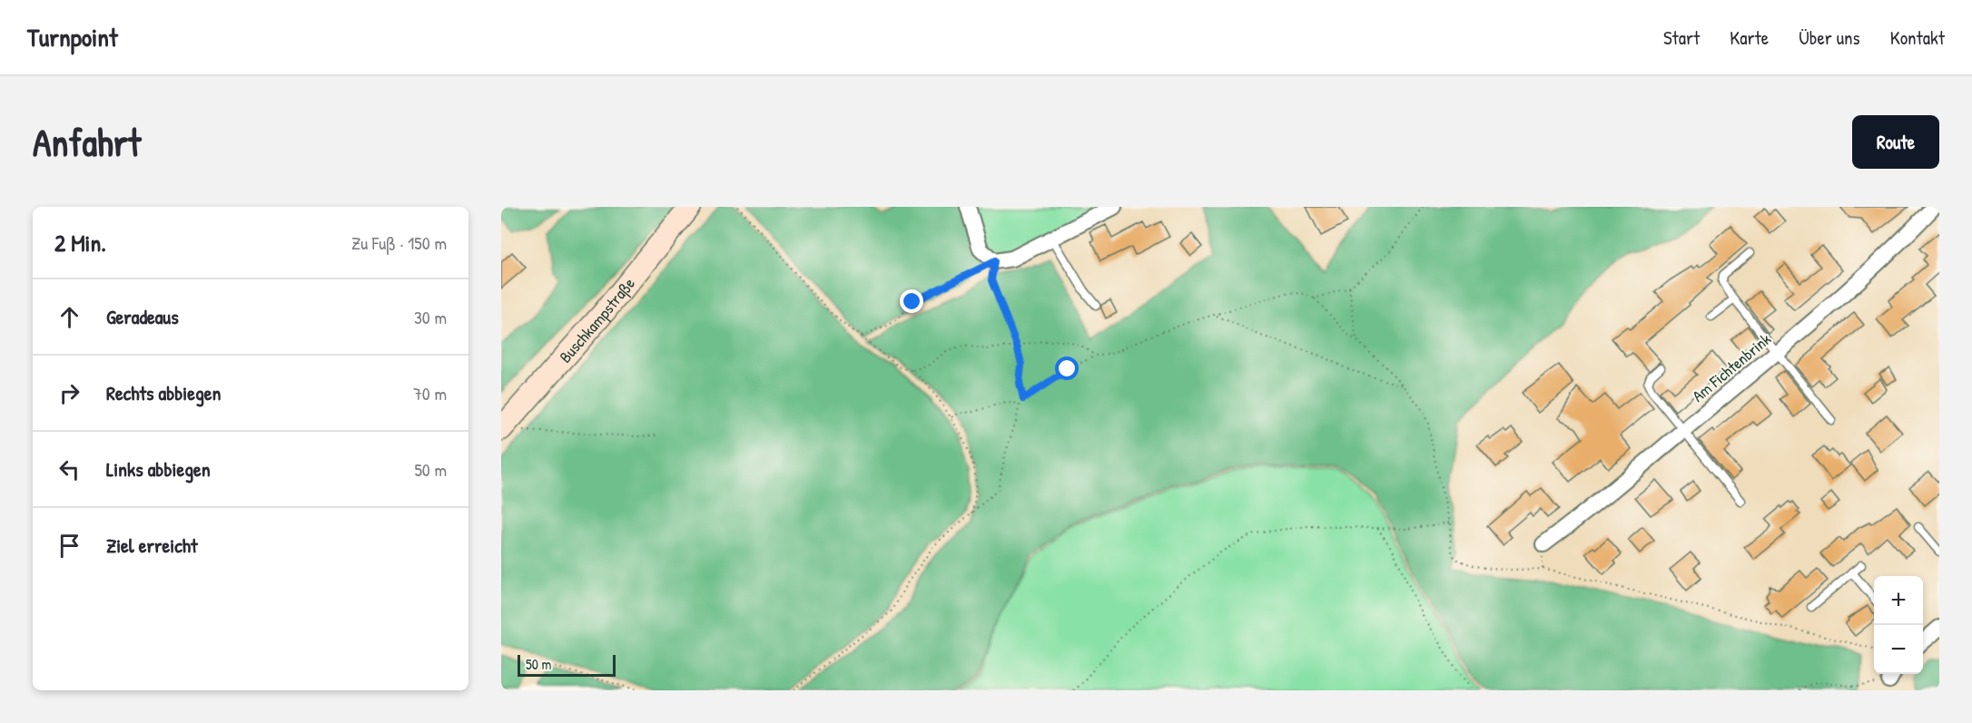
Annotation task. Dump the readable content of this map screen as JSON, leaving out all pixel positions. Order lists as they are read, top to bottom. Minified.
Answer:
{"streets":{"main road":["Buschkampstraße"],"street":["Am Fichtenbrink"]},"scale_bar":"50 m","page":{"header":"Turnpoint","nav":["Start","Karte","Über uns","Kontakt"],"buttons":"Route","title":"Anfahrt","heading":["2 Min.","Zu Fuß · 150 m"],"list":[["Geradeaus","30 m"],["Rechts abbiegen","70 m"],["Links abbiegen","50 m"],"Ziel erreicht"],"map_buttons":["+","−"],"scale":"50 m"}}
